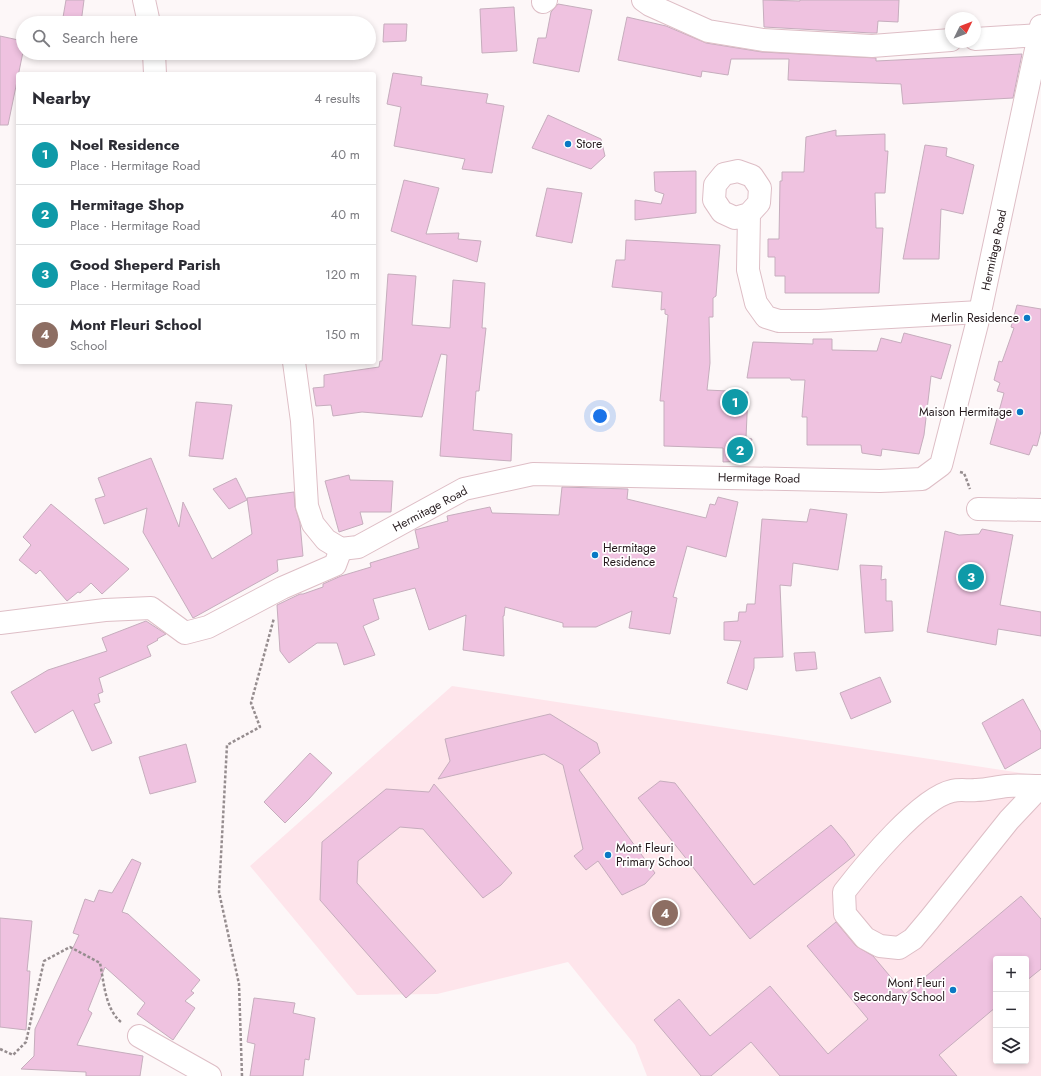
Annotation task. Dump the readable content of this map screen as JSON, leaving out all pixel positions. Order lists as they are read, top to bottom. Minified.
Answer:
{"streets":{"street":["Hermitage Road"]},"places":["Store","Merlin Residence","Maison Hermitage","Hermitage Residence","Mont Fleuri Primary School","Mont Fleuri Secondary School"],"north":"top right","page":{"search":"Search here","heading":["Nearby","4 results"],"list":[{"mark":"1","name":"Noel Residence","note":"Place · Hermitage Road","value":"40 m"},{"mark":"2","name":"Hermitage Shop","note":"Place · Hermitage Road","value":"40 m"},{"mark":"3","name":"Good Sheperd Parish","note":"Place · Hermitage Road","value":"120 m"},{"mark":"4","name":"Mont Fleuri School","note":"School","value":"150 m"}],"pins":["1","2","3","4"],"map_buttons":["+","−"]}}
